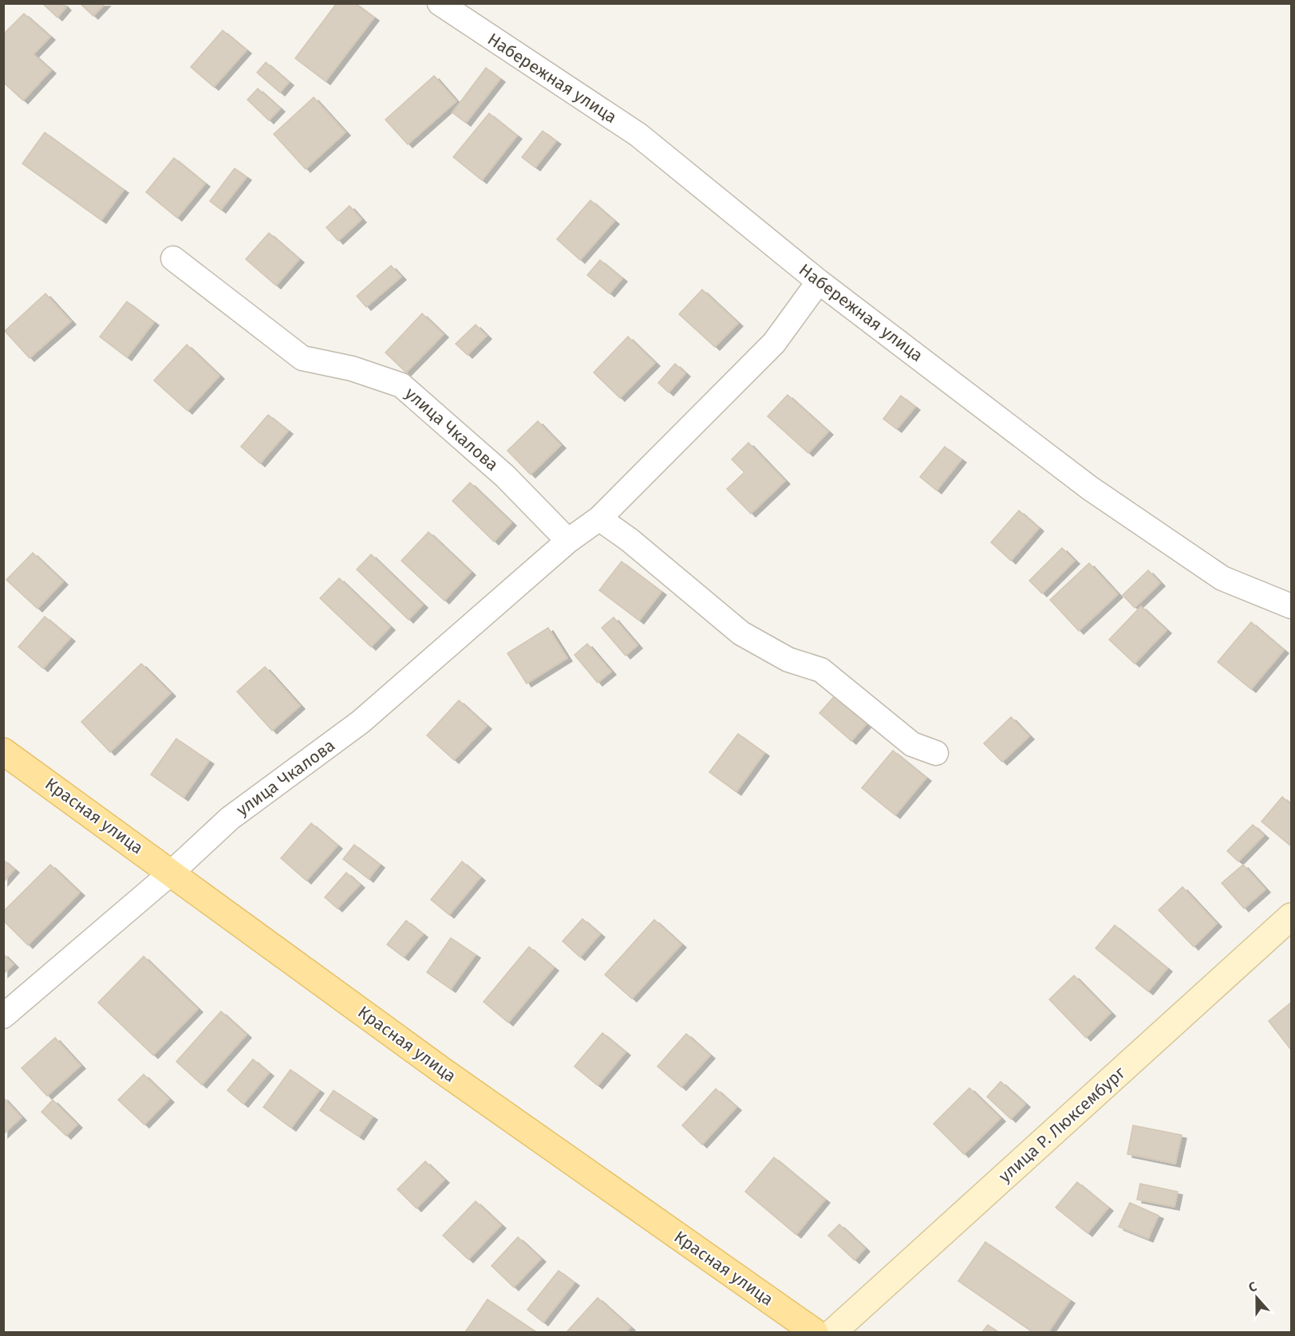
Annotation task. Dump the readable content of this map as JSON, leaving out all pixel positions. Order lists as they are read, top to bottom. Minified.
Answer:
{"streets":{"main road":["Красная улица"],"street":["Набережная улица","улица Чкалова","улица Р. Люксембург"]},"crossings":[["Набережная улица","улица Чкалова"],["улица Чкалова","Красная улица"]],"north":"top"}
